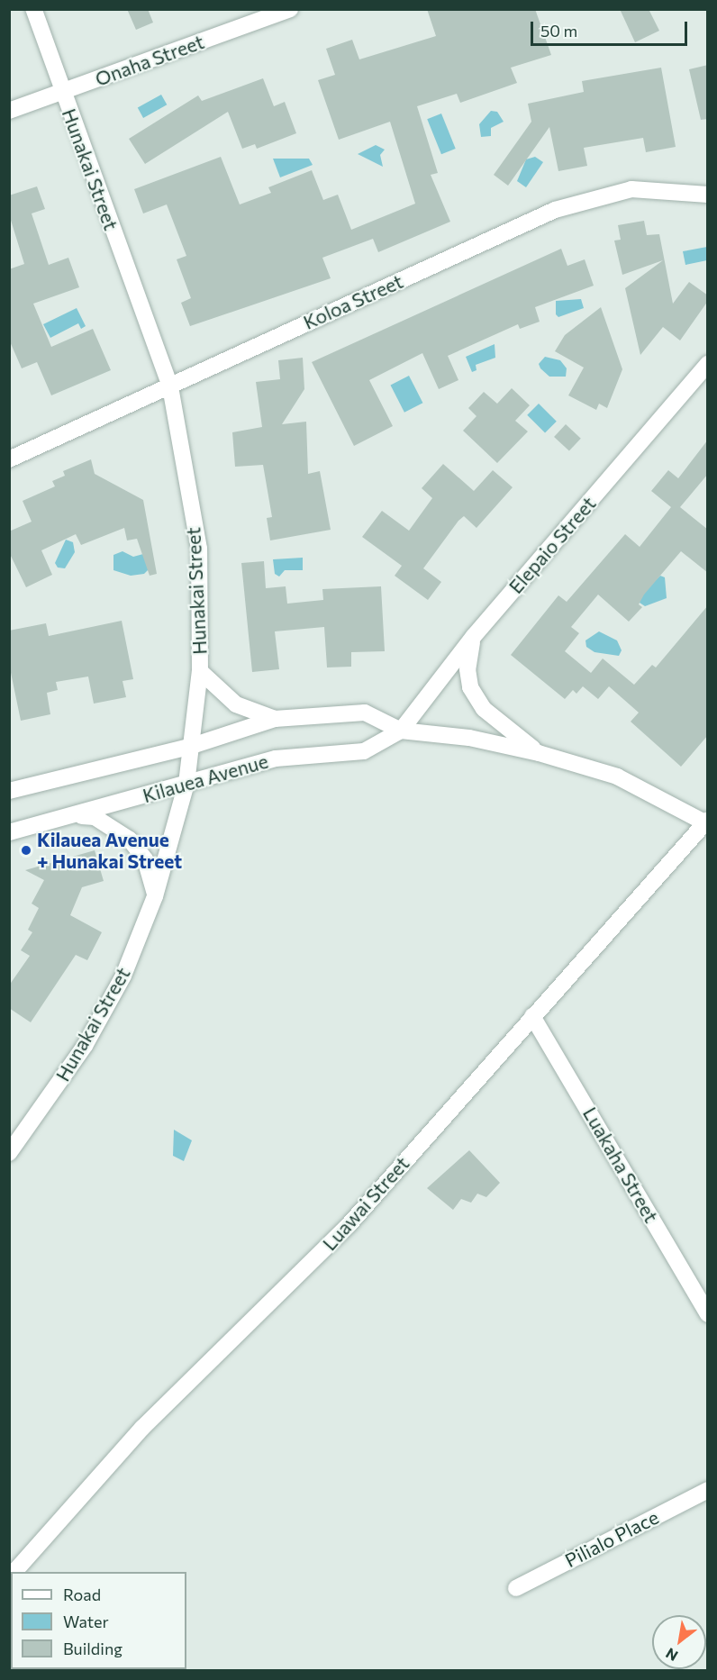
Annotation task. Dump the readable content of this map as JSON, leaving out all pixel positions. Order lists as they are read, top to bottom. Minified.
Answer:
{"streets":{"street":["Onaha Street","Hunakai Street","Koloa Street","Elepaio Street","Kilauea Avenue","Luakaha Street","Luawai Street","Pilialo Place"]},"crossings":[["Onaha Street","Hunakai Street"],["Hunakai Street","Koloa Street"],["Hunakai Street","Kilauea Avenue"],["Elepaio Street","Kilauea Avenue"],["Kilauea Avenue","Luawai Street"],["Luakaha Street","Luawai Street"]],"places":["Kilauea Avenue + Hunakai Street"],"legend":["Road","Water","Building"],"scale_bar":"50 m","north":"bottom left"}
